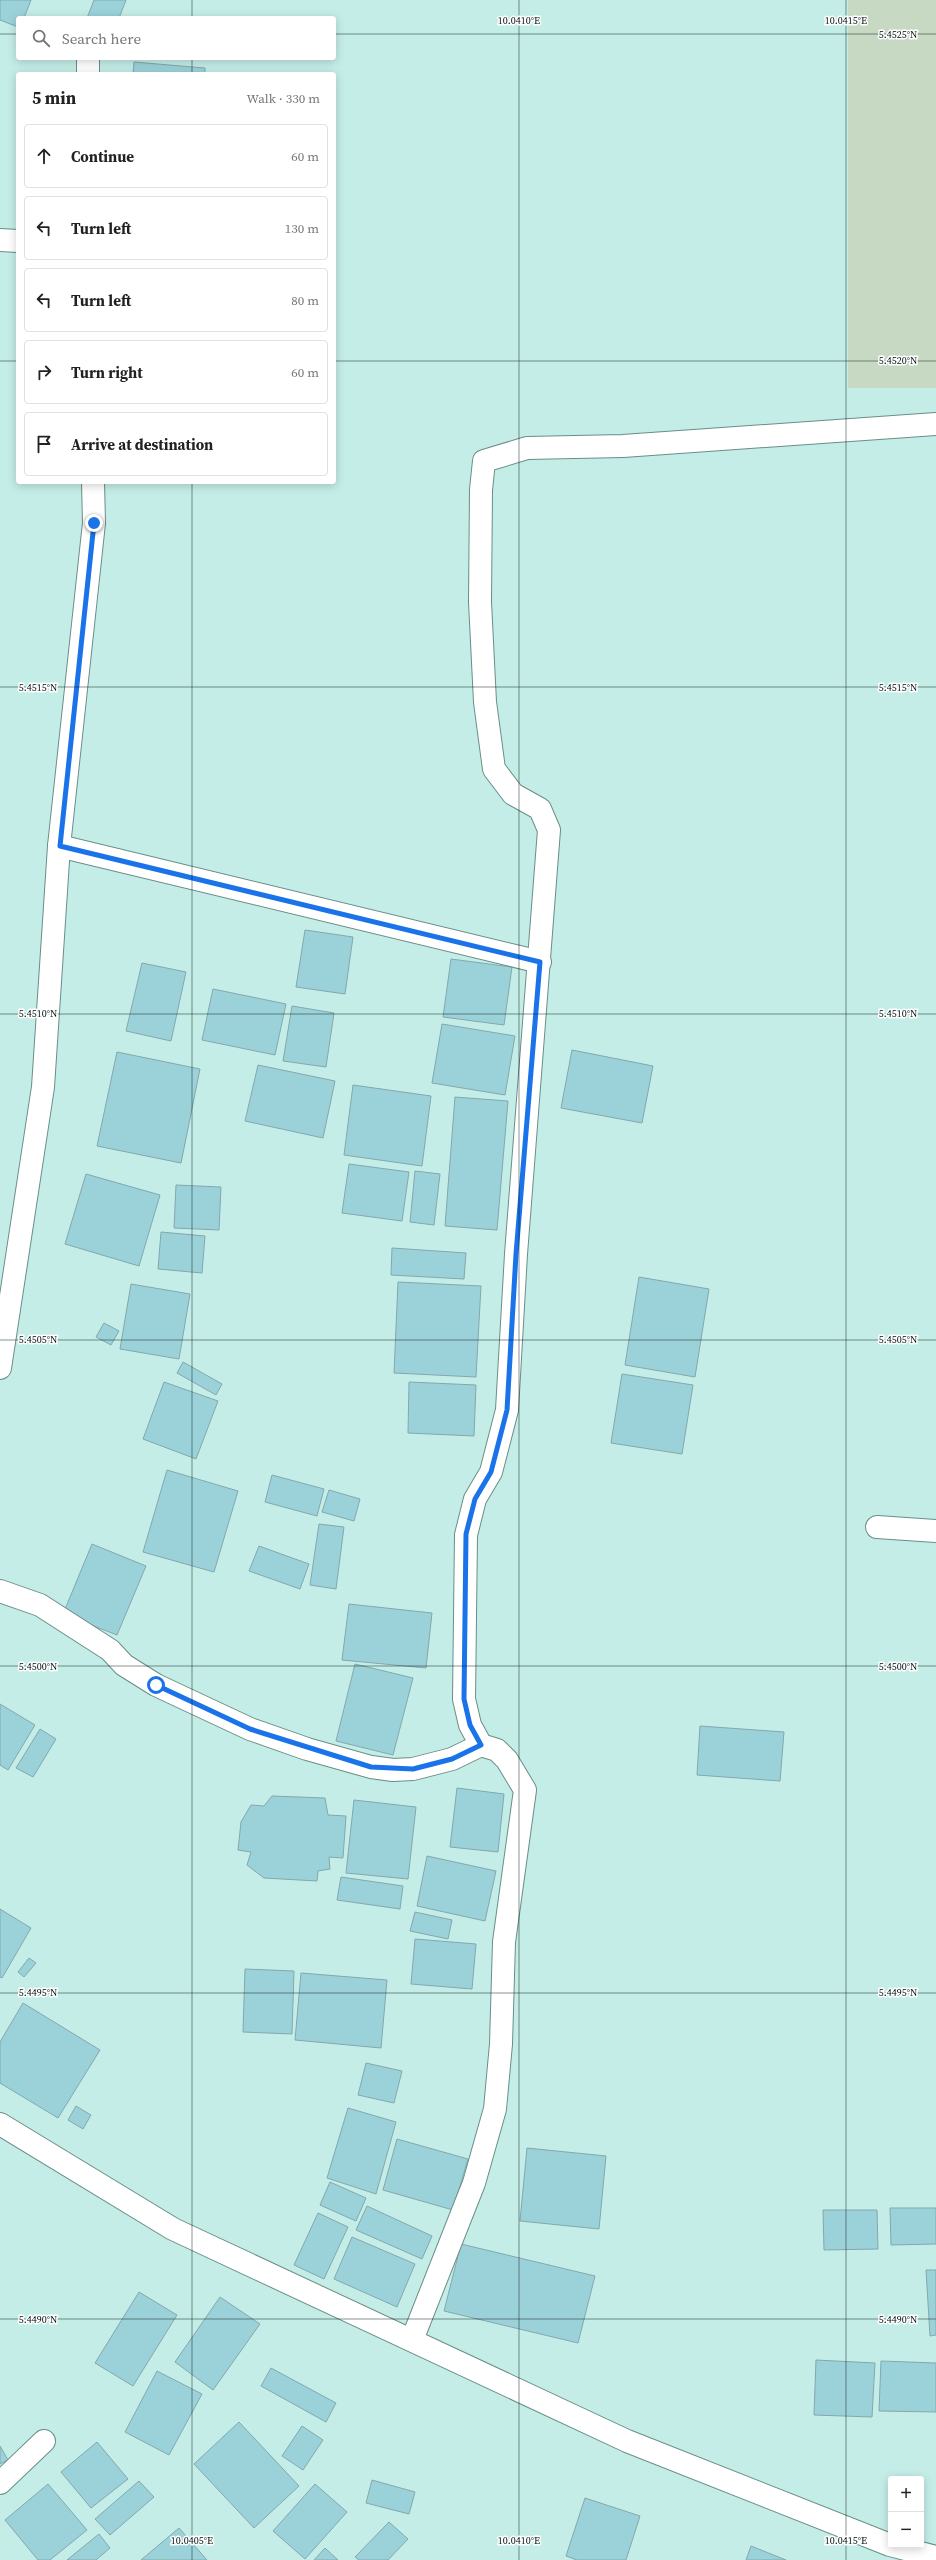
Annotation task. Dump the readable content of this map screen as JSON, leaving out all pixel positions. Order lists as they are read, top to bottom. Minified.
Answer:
{"page":{"search":"Search here","heading":["5 min","Walk · 330 m"],"list":[["Continue","60 m"],["Turn left","130 m"],["Turn left","80 m"],["Turn right","60 m"],"Arrive at destination"],"map_buttons":["+","−"]},"coordinates":["10.0410°E","10.0415°E","5.4525°N","5.4520°N","5.4515°N","5.4510°N","5.4505°N","5.4500°N","5.4495°N","5.4490°N","10.0405°E"]}
